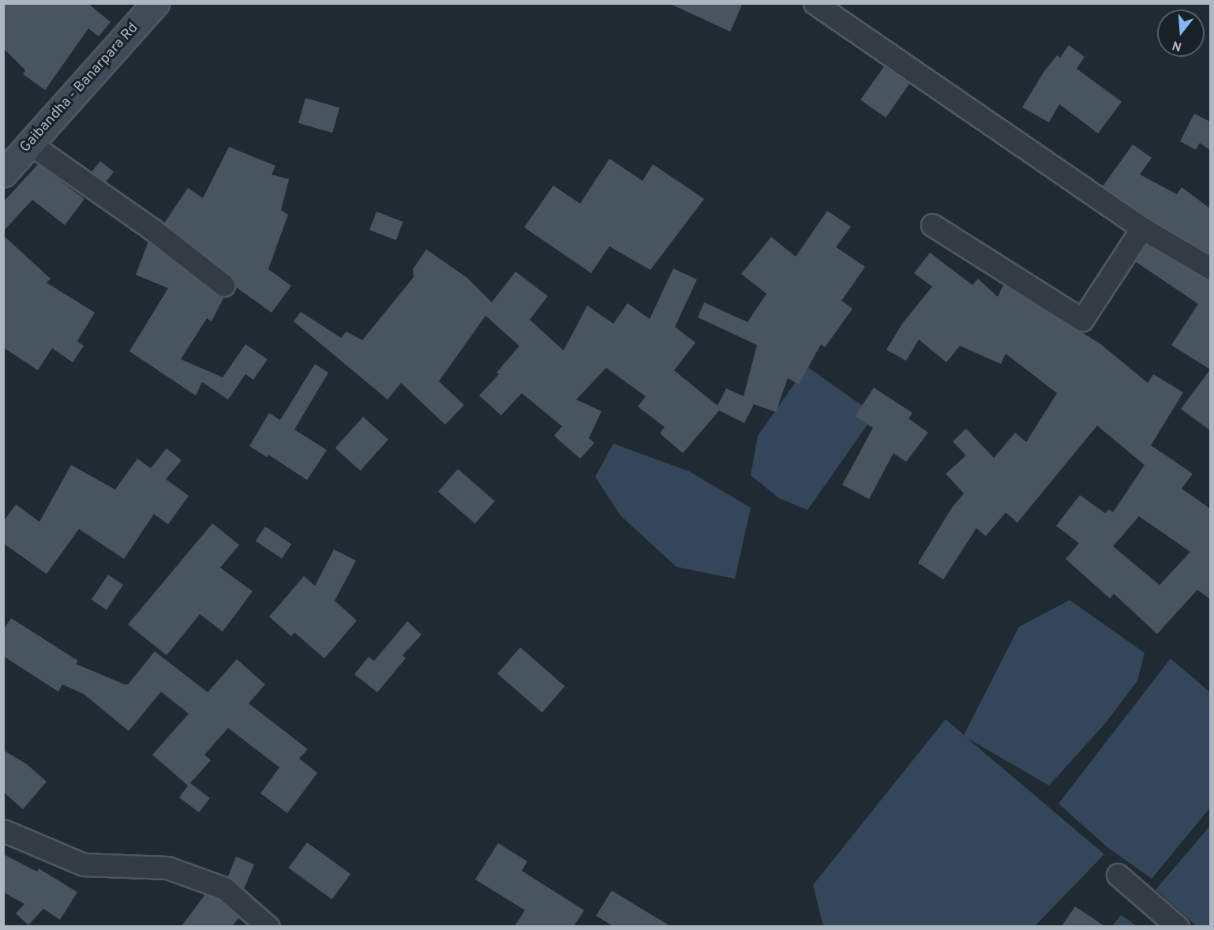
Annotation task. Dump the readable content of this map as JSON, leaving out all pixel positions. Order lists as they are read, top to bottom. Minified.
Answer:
{"streets":{"main road":["Gaibandha - Banarpara Rd"]},"north":"bottom"}
